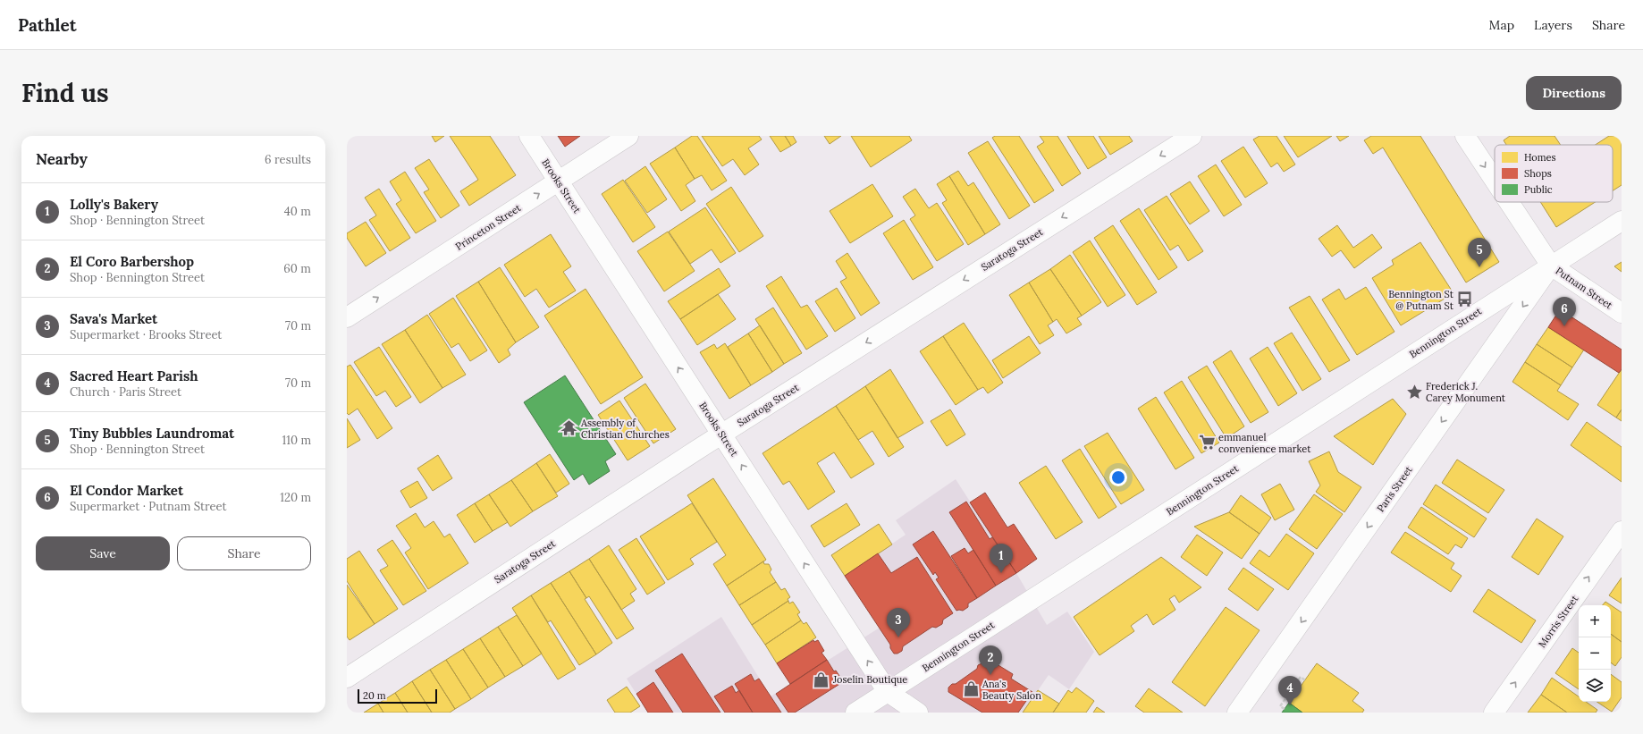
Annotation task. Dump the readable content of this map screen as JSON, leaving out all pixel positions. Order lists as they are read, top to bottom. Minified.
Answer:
{"streets":{"street":["Brooks Street","Princeton Street","Saratoga Street","Putnam Street","Bennington Street","Paris Street","Morris Street"]},"crossings":[["Brooks Street","Princeton Street"],["Brooks Street","Saratoga Street"],["Brooks Street","Bennington Street"],["Putnam Street","Bennington Street"],["Putnam Street","Paris Street"],["Bennington Street","Paris Street"]],"one_way":["Brooks Street","Princeton Street","Saratoga Street","Putnam Street","Paris Street","Morris Street"],"places":{"bus stop":["Bennington St @ Putnam St"],"place":["Frederick J. Carey Monument"],"temple":["Assembly of Christian Churches"],"supermarket":["emmanuel convenience market"],"shop":["Joselin Boutique","Ana's Beauty Salon"]},"legend":["Homes","Shops","Public"],"scale_bar":"20 m","page":{"header":"Pathlet","nav":["Map","Layers","Share"],"buttons":["Directions",["Save","Share"]],"title":"Find us","heading":["Nearby","6 results"],"list":[{"mark":"1","name":"Lolly's Bakery","note":"Shop · Bennington Street","value":"40 m"},{"mark":"2","name":"El Coro Barbershop","note":"Shop · Bennington Street","value":"60 m"},{"mark":"3","name":"Sava's Market","note":"Supermarket · Brooks Street","value":"70 m"},{"mark":"4","name":"Sacred Heart Parish","note":"Church · Paris Street","value":"70 m"},{"mark":"5","name":"Tiny Bubbles Laundromat","note":"Shop · Bennington Street","value":"110 m"},{"mark":"6","name":"El Condor Market","note":"Supermarket · Putnam Street","value":"120 m"}],"pins":["5","6","1","3","2","4"],"map_buttons":["+","−"],"scale":"20 m"}}
